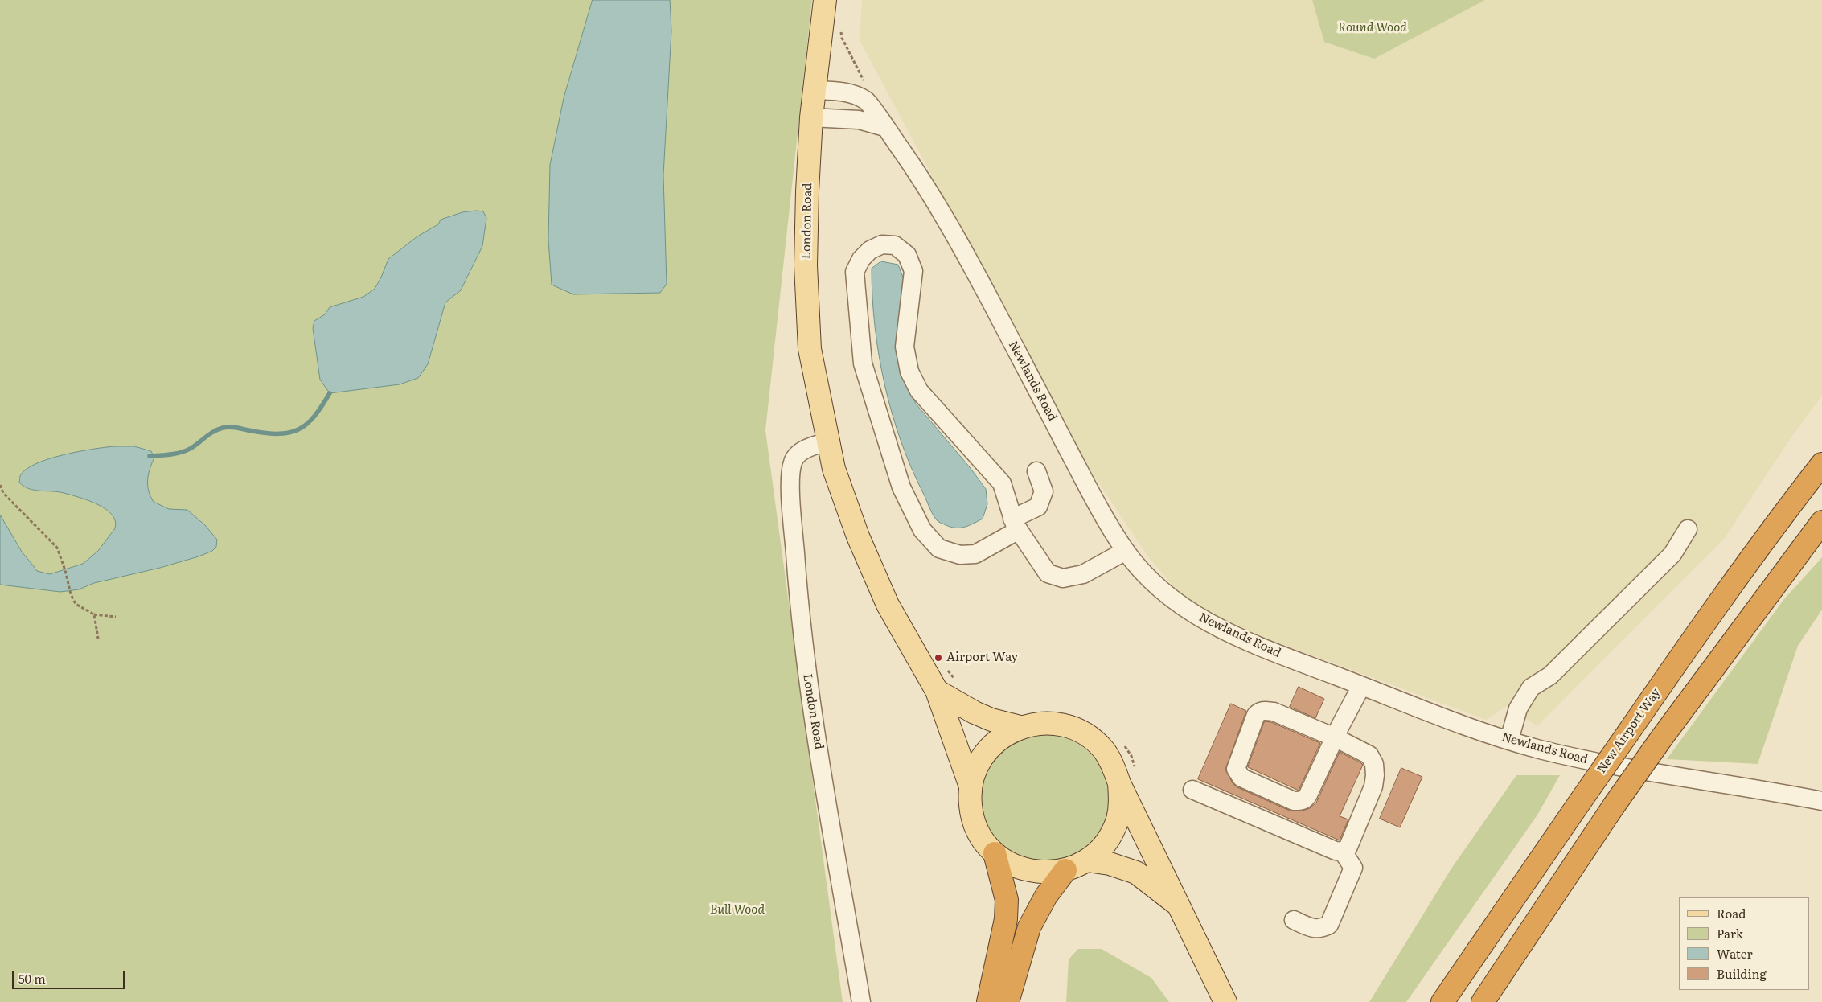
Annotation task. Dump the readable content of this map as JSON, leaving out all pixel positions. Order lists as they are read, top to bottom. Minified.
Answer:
{"streets":{"highway":["New Airport Way"],"main road":["London Road"],"street":["Newlands Road"]},"parks":["Round Wood","Bull Wood"],"places":["Airport Way"],"legend":["Road","Park","Water","Building"],"scale_bar":"50 m"}
